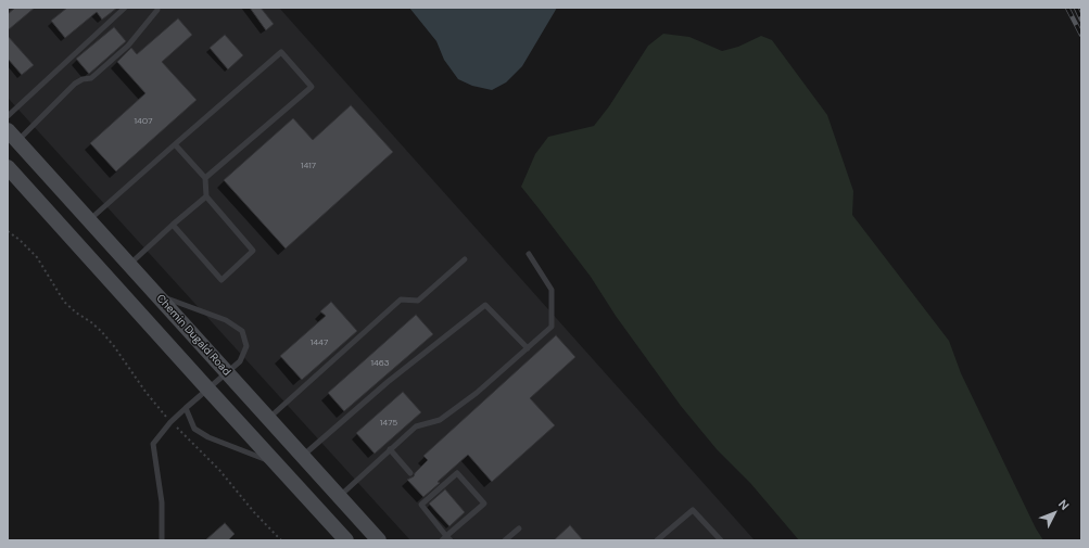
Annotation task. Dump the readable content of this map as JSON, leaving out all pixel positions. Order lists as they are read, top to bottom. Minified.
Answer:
{"streets":{"main road":["Chemin Dugald Road"]},"house_numbers":["1407","1417","1447","1463","1475"],"north":"top right"}
